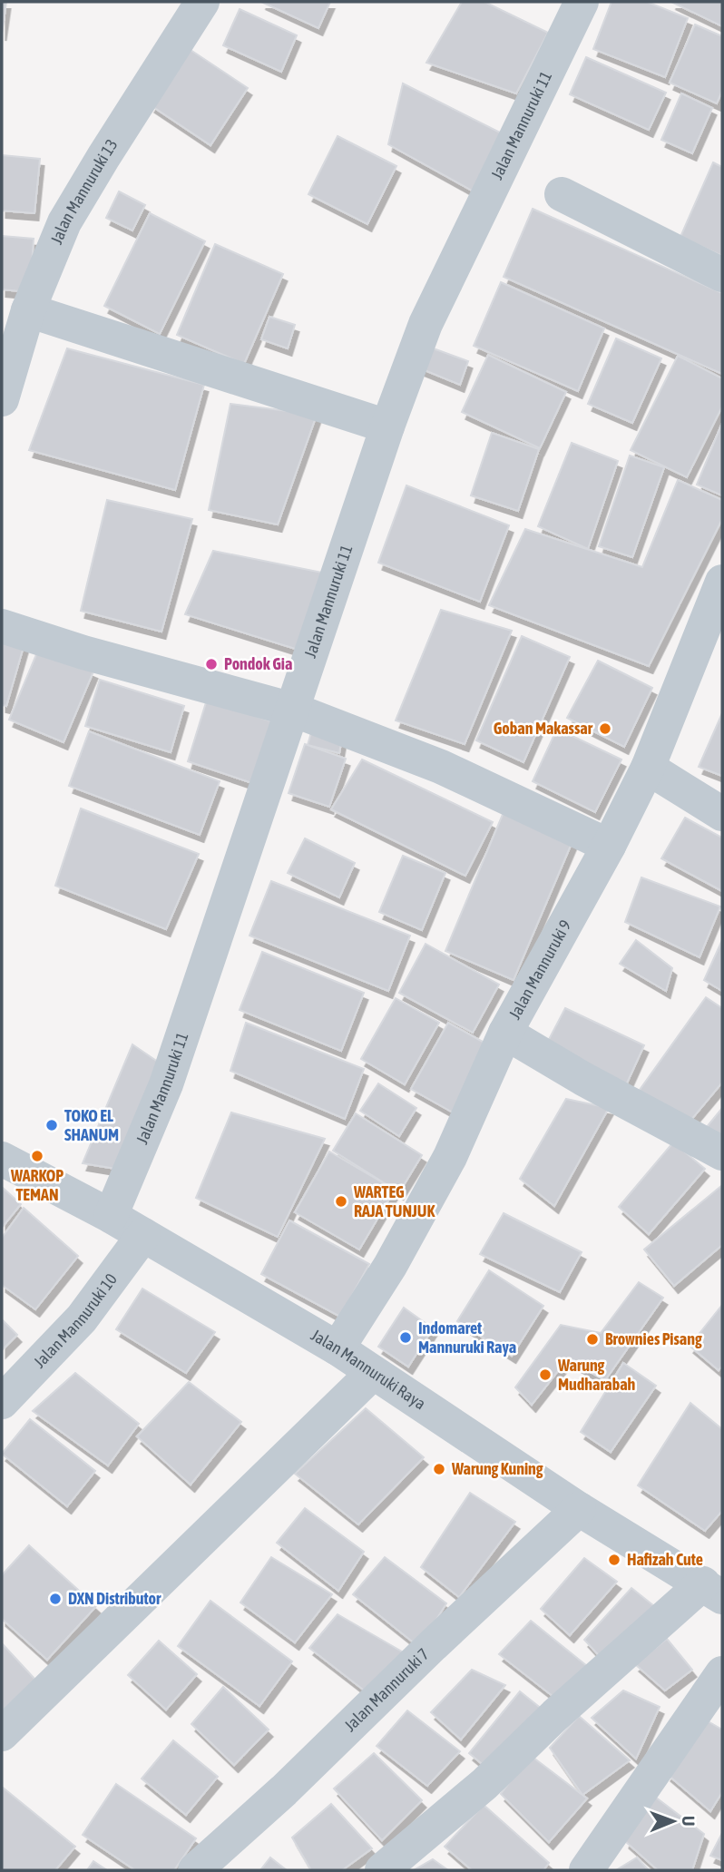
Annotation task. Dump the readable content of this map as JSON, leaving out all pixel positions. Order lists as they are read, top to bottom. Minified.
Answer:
{"streets":{"street":["Jalan Mannuruki 11","Jalan Mannuruki 13","Jalan Mannuruki 9","Jalan Mannuruki 10","Jalan Mannuruki Raya","Jalan Mannuruki 7"]},"crossings":[["Jalan Mannuruki 11","Jalan Mannuruki Raya"],["Jalan Mannuruki 9","Jalan Mannuruki Raya"],["Jalan Mannuruki 10","Jalan Mannuruki Raya"],["Jalan Mannuruki Raya","Jalan Mannuruki 7"]],"places":["Pondok Gia","Goban Makassar","TOKO EL SHANUM","WARKOP TEMAN","WARTEG RAJA TUNJUK","Indomaret Mannuruki Raya","Brownies Pisang","Warung Mudharabah","Warung Kuning","Hafizah Cute","DXN Distributor"],"north":"right"}
